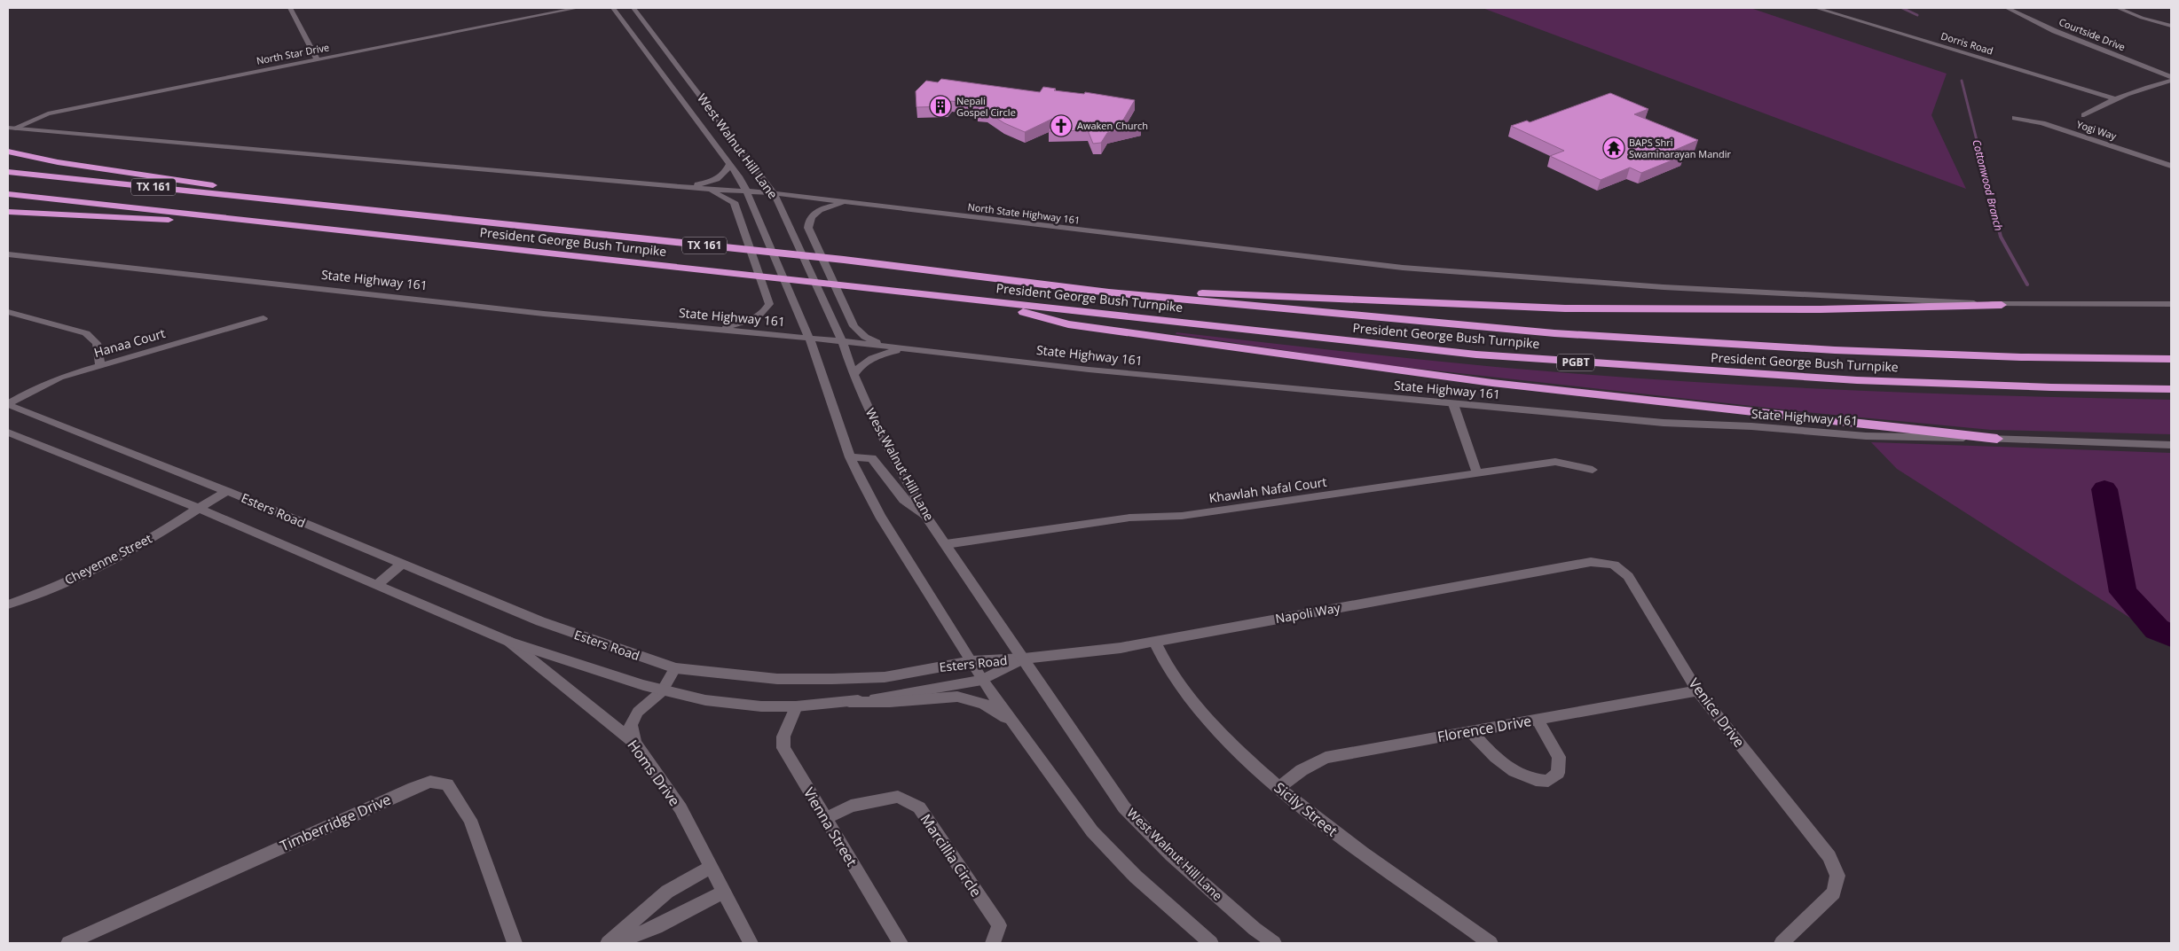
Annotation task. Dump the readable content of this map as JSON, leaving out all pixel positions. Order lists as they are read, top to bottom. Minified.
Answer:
{"streets":{"highway":["TX 161","President George Bush Turnpike","PGBT"],"main road":["Courtside Drive","Dorris Road","North Star Drive","Yogi Way","West Walnut Hill Lane","North State Highway 161","State Highway 161","Hanaa Court","Khawlah Nafal Court","Esters Road","Cheyenne Street","Napoli Way","Venice Drive","Florence Drive","Homs Drive","Sicily Street","Timberridge Drive","Vienna Street","Marcillia Circle"]},"crossings":[["West Walnut Hill Lane","State Highway 161"],["West Walnut Hill Lane","Khawlah Nafal Court"],["West Walnut Hill Lane","Esters Road"],["West Walnut Hill Lane","Napoli Way"],["Hanaa Court","Esters Road"],["Esters Road","Cheyenne Street"],["Esters Road","Napoli Way"],["Esters Road","Homs Drive"],["Esters Road","Vienna Street"],["Napoli Way","Venice Drive"],["Napoli Way","Sicily Street"],["Venice Drive","Florence Drive"],["Florence Drive","Sicily Street"],["Vienna Street","Marcillia Circle"]],"water":["Cottonwood Branch"],"places":{"building":["Nepali Gospel Circle"],"church":["Awaken Church"],"temple":["BAPS Shri Swaminarayan Mandir"]}}
